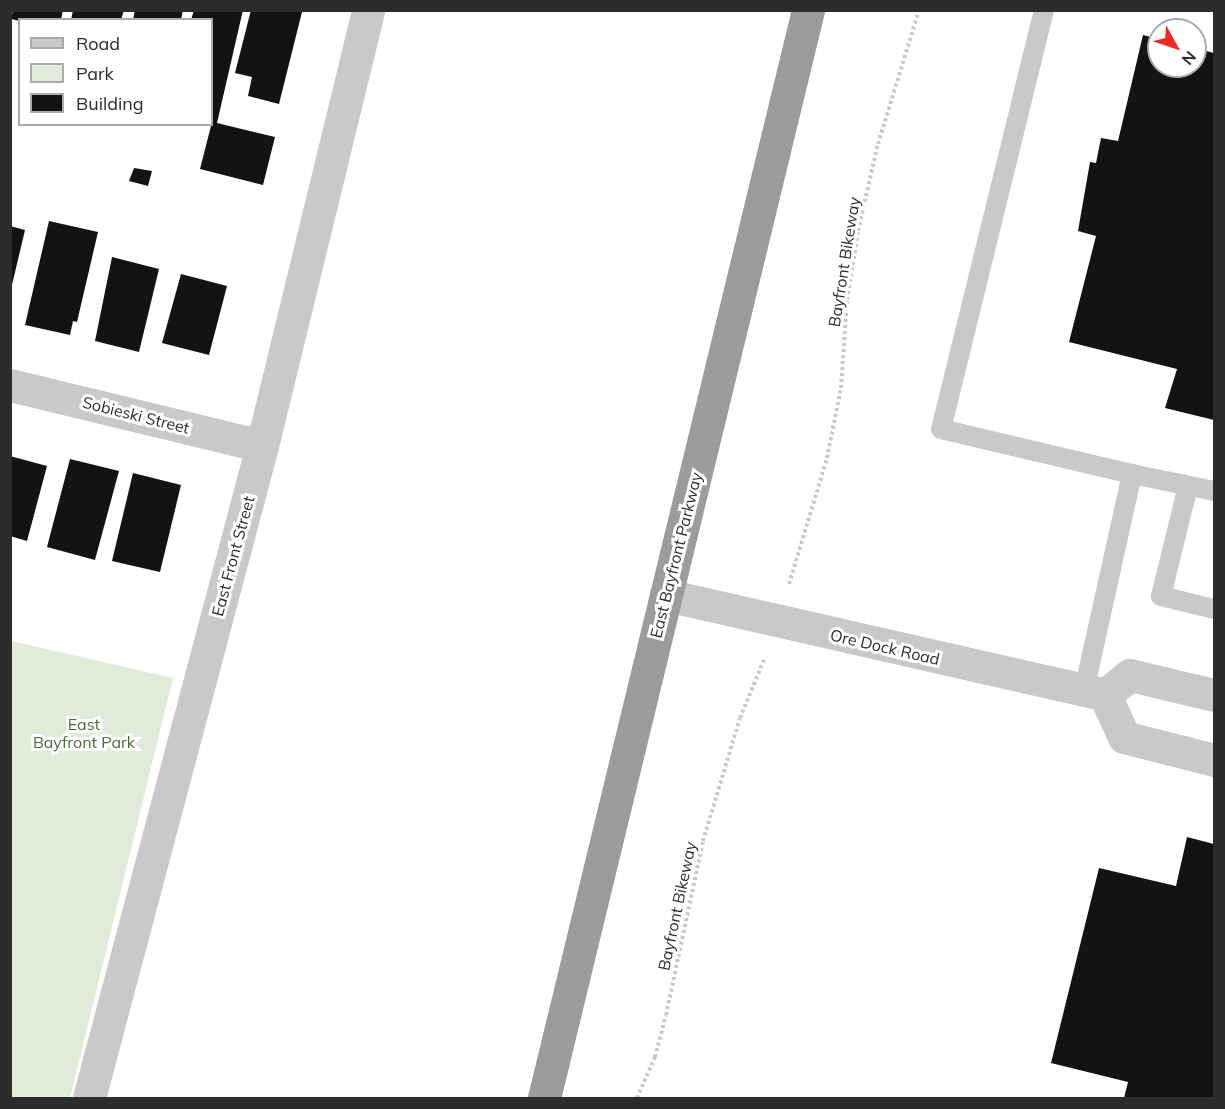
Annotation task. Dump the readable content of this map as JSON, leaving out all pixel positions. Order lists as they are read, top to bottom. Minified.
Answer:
{"streets":{"highway":["East Bayfront Parkway"],"street":["Sobieski Street","East Front Street","Ore Dock Road"],"path":["Bayfront Bikeway"]},"crossings":[["Sobieski Street","East Front Street"],["East Bayfront Parkway","Ore Dock Road"]],"parks":["East Bayfront Park"],"legend":["Road","Park","Building"],"north":"bottom right"}
